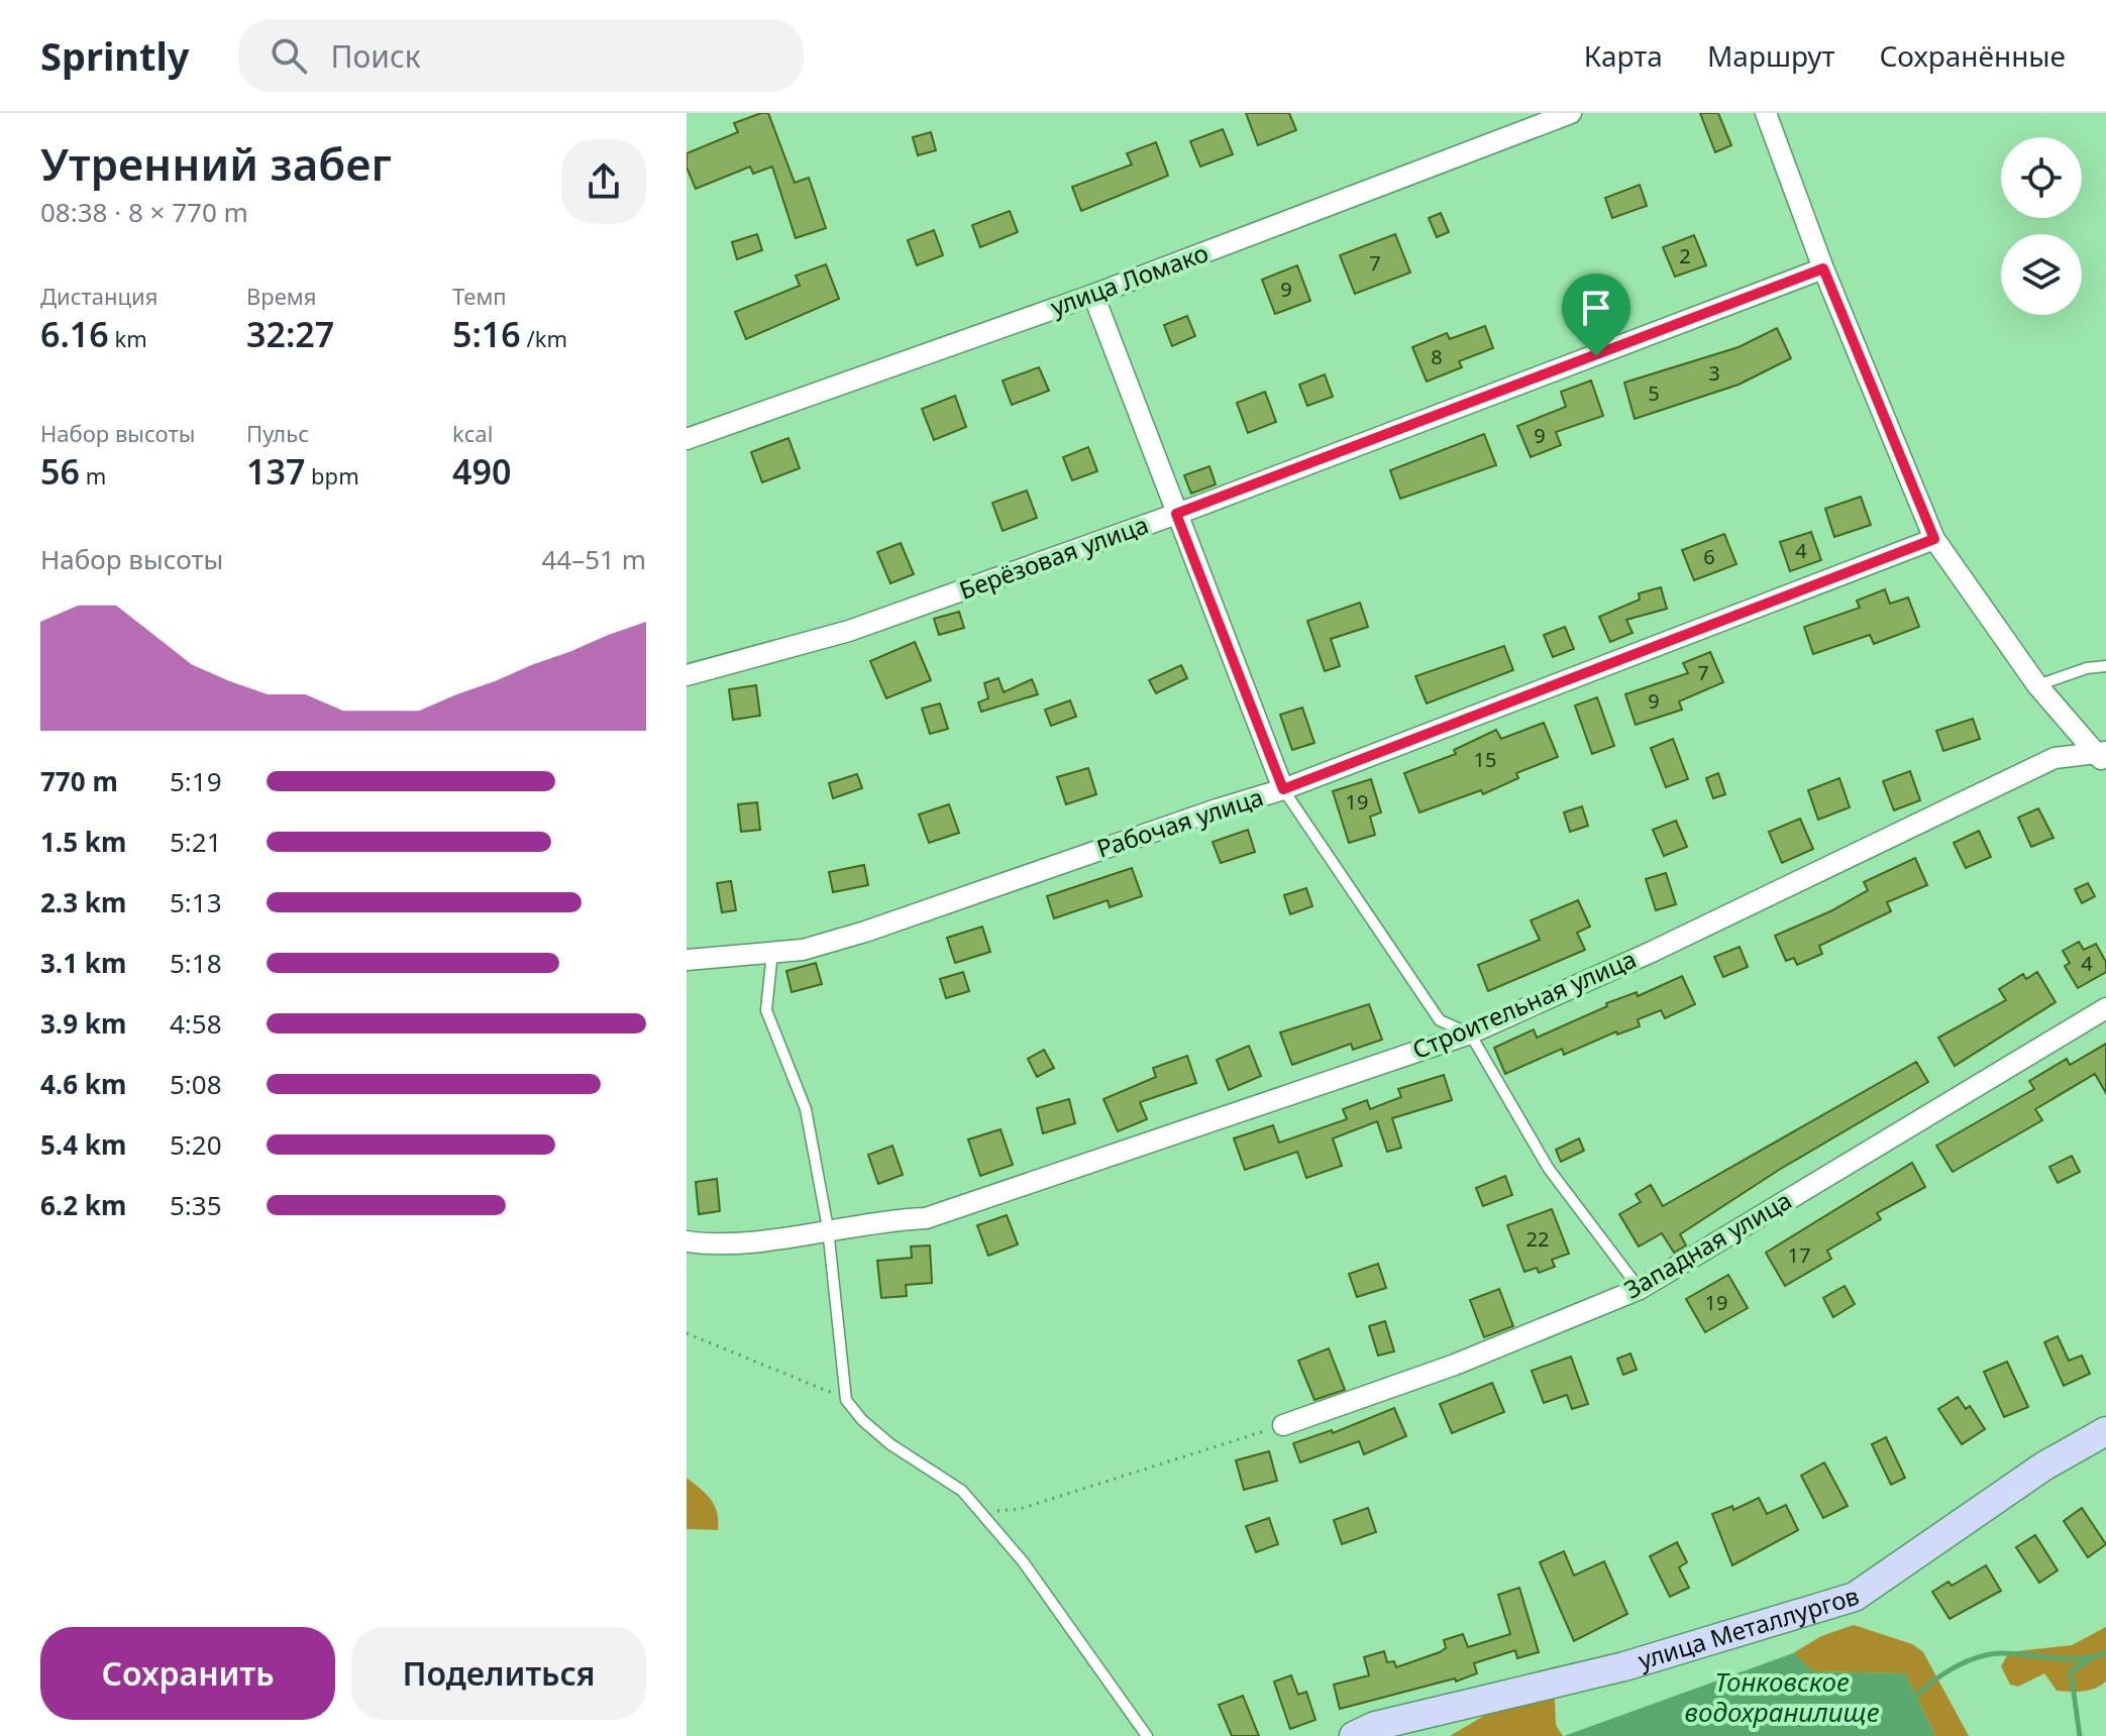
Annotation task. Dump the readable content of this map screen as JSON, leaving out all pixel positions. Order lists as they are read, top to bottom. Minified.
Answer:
{"streets":{"street":["улица Ломако","Берёзовая улица","Рабочая улица","Строительная улица","Западная улица","улица Металлургов"]},"water":["Тонковское водохранилище"],"house_numbers":["2","7","9","8","3","5","9","4","6","7","9","15","19","4","22","17","19"],"page":{"header":"Sprintly","search":"Поиск","nav":["Карта","Маршрут","Сохранённые"],"heading":["Утренний забег","08:38 · 8 × 770 m"],"stats":[["Дистанция","6.16 km"],["Время","32:27"],["Темп","5:16 /km"],["Набор высоты","56 m"],["Пульс","137 bpm"],["kcal","490"]],"chart":["Набор высоты","44–51 m"],"list":[{"name":"770 m","note":"5:19"},{"name":"1.5 km","note":"5:21"},{"name":"2.3 km","note":"5:13"},{"name":"3.1 km","note":"5:18"},{"name":"3.9 km","note":"4:58"},{"name":"4.6 km","note":"5:08"},{"name":"5.4 km","note":"5:20"},{"name":"6.2 km","note":"5:35"}],"buttons":["Сохранить","Поделиться"]}}
